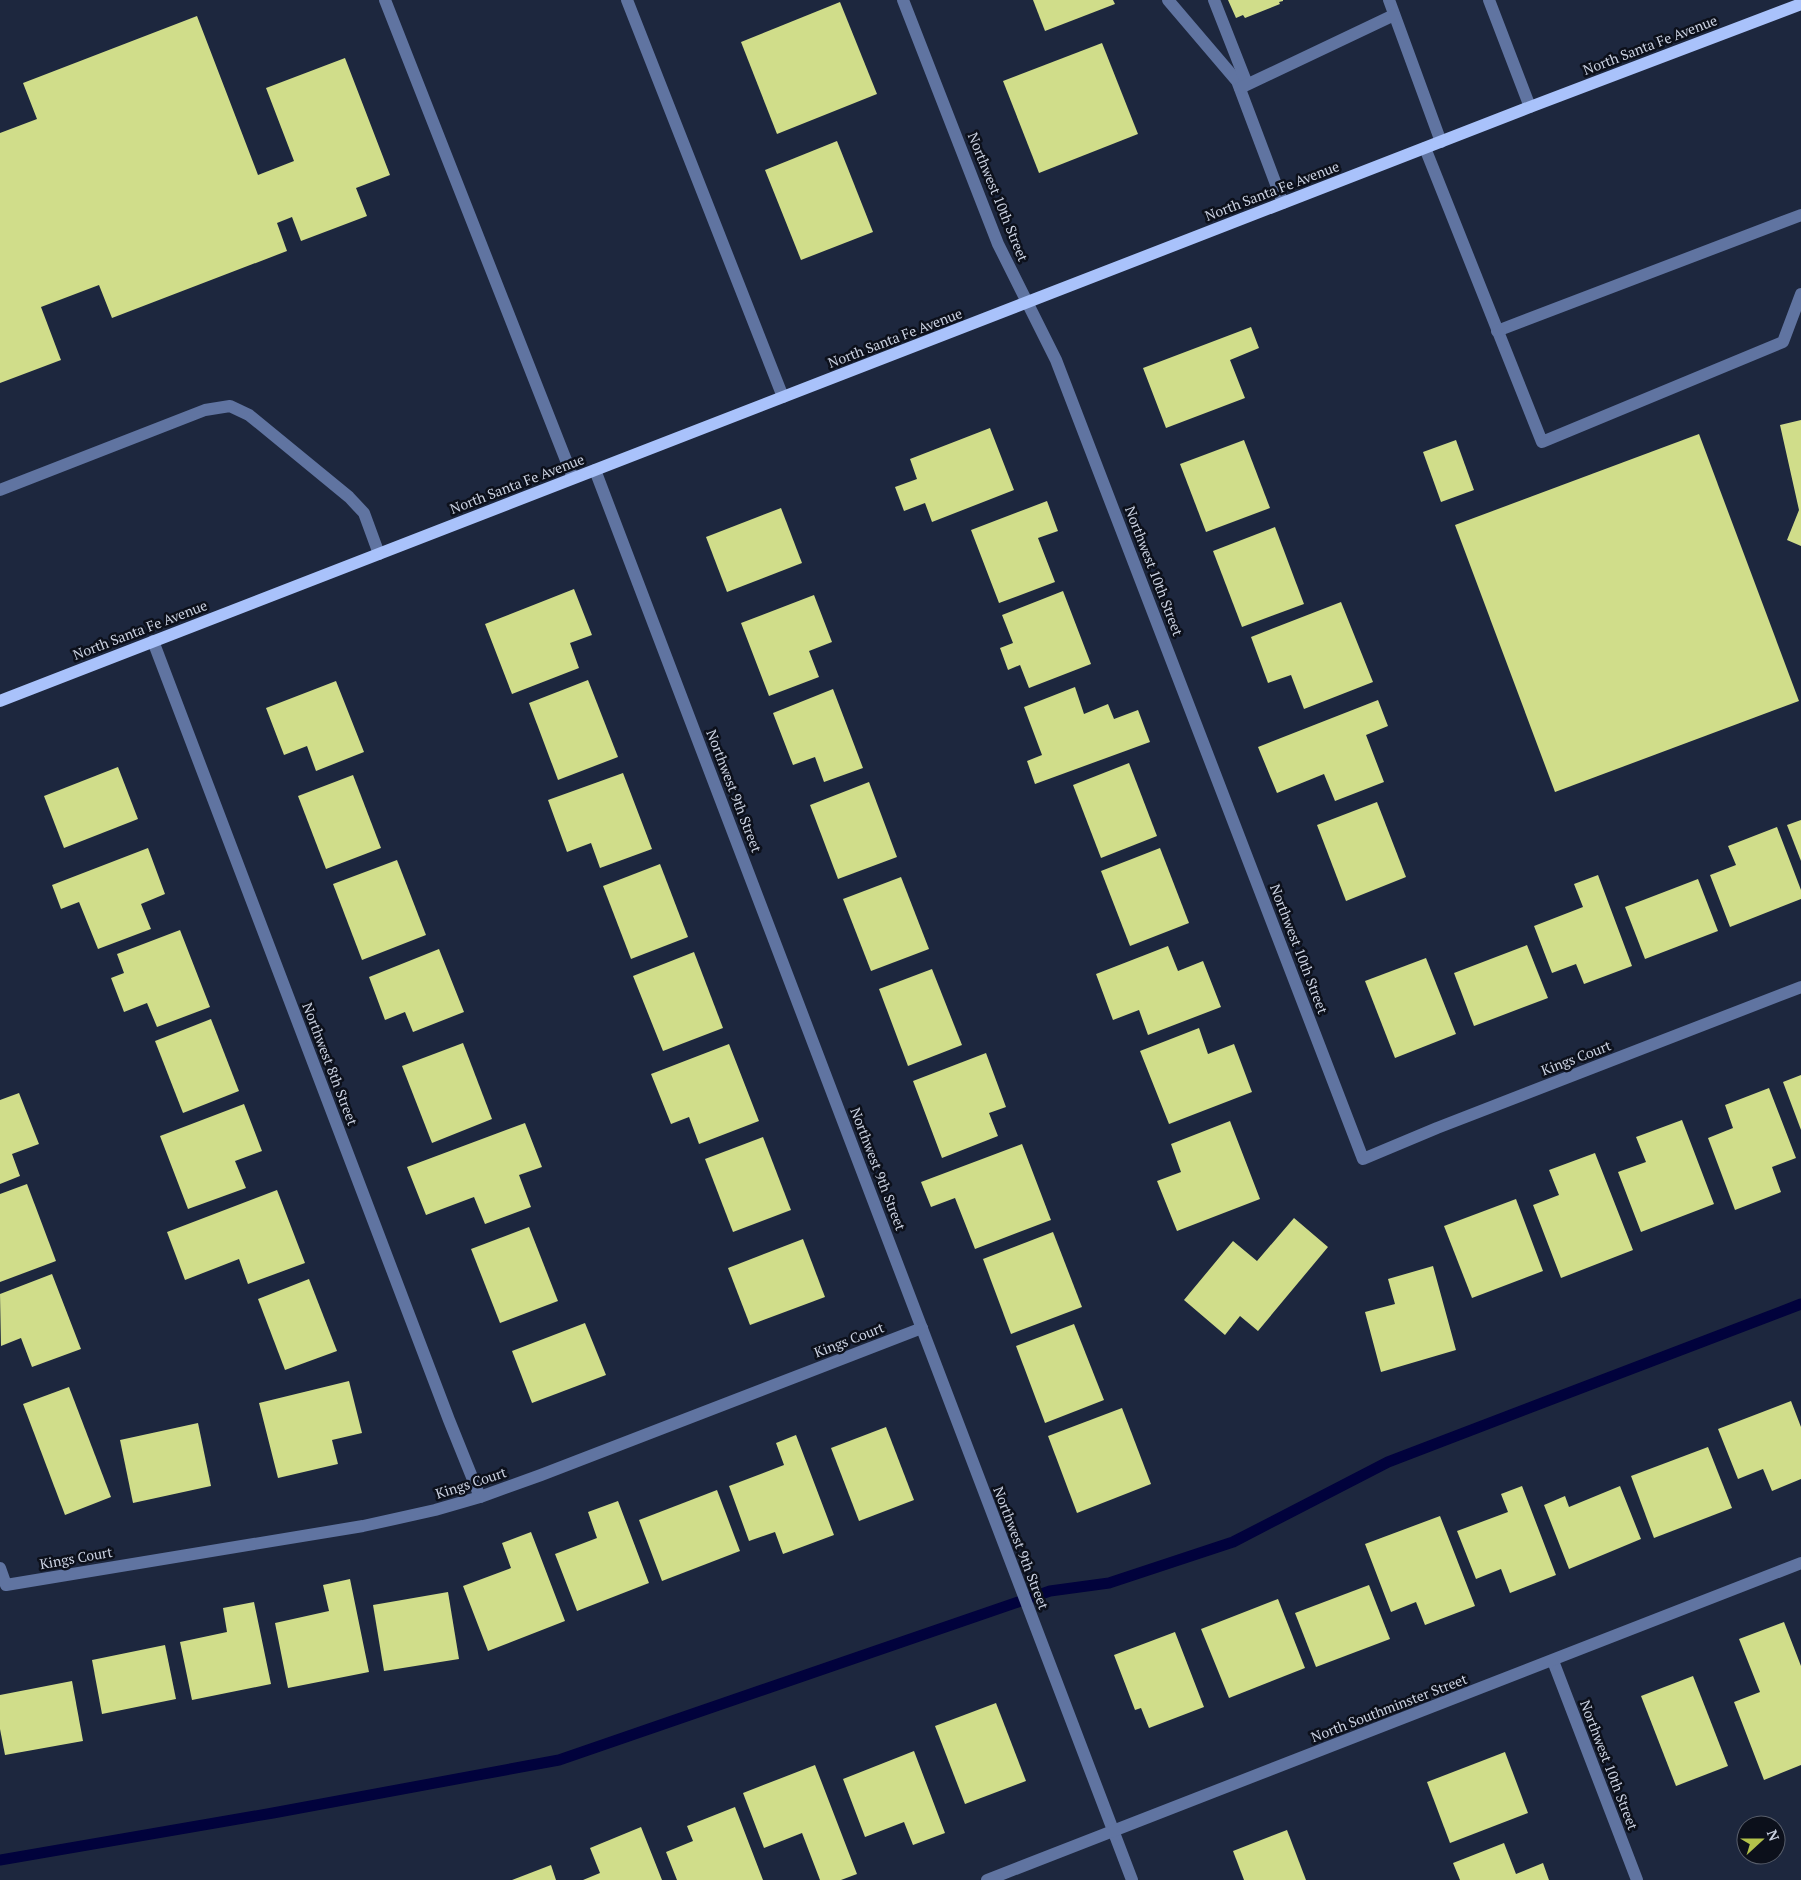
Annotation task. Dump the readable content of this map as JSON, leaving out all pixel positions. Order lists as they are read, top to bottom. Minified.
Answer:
{"streets":{"main road":["North Santa Fe Avenue"],"street":["Northwest 10th Street","Northwest 9th Street","Kings Court","Northwest 8th Street","North Southminster Street"]},"crossings":[["North Santa Fe Avenue","Northwest 10th Street"],["North Santa Fe Avenue","Northwest 9th Street"],["North Santa Fe Avenue","Northwest 8th Street"],["Northwest 10th Street","Kings Court"],["Northwest 10th Street","North Southminster Street"],["Northwest 9th Street","Kings Court"],["Northwest 9th Street","North Southminster Street"],["Kings Court","Northwest 8th Street"]],"north":"right"}
